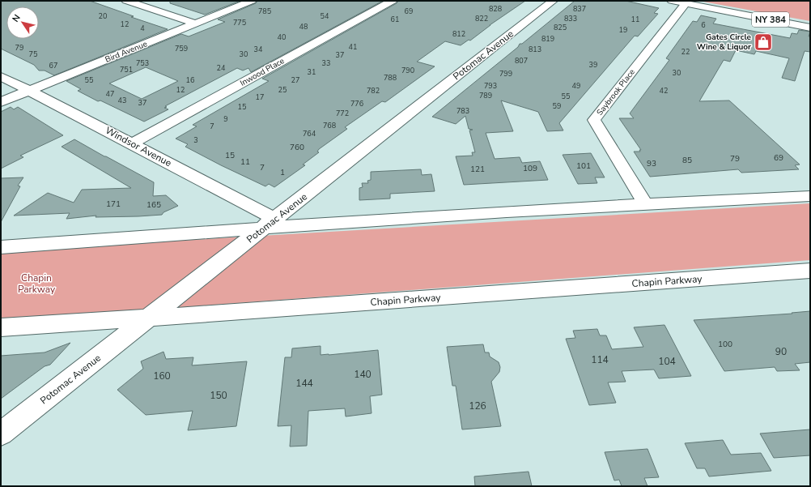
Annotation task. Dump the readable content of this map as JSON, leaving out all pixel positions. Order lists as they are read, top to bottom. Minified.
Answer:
{"streets":{"street":["NY 384","Bird Avenue","Potomac Avenue","Inwood Place","Saybrook Place","Windsor Avenue","Chapin Parkway"]},"crossings":[["NY 384","Saybrook Place"],["Bird Avenue","Windsor Avenue"],["Potomac Avenue","Windsor Avenue"],["Potomac Avenue","Chapin Parkway"],["Inwood Place","Windsor Avenue"]],"parks":["Chapin Parkway"],"places":{"shop":["Gates Circle Wine & Liquor"]},"house_numbers":["828","837","785","69","20","54","822","833","61","11","775","12","6","48","825","4","19","812","40","819","41","79","759","34","813","22","75","30","37","807","753","33","39","67","24","751","790","31","30","799","788","55","16","27","793","49","12","25","782","42","47","789","55","17","43","37","776","59","15","783","772","9","768","7","764","3","760","15","69","79","85","11","93","101","7","109","121","1","171","165","100","90","114","104","140","160","144","150","126"],"north":"top left"}
